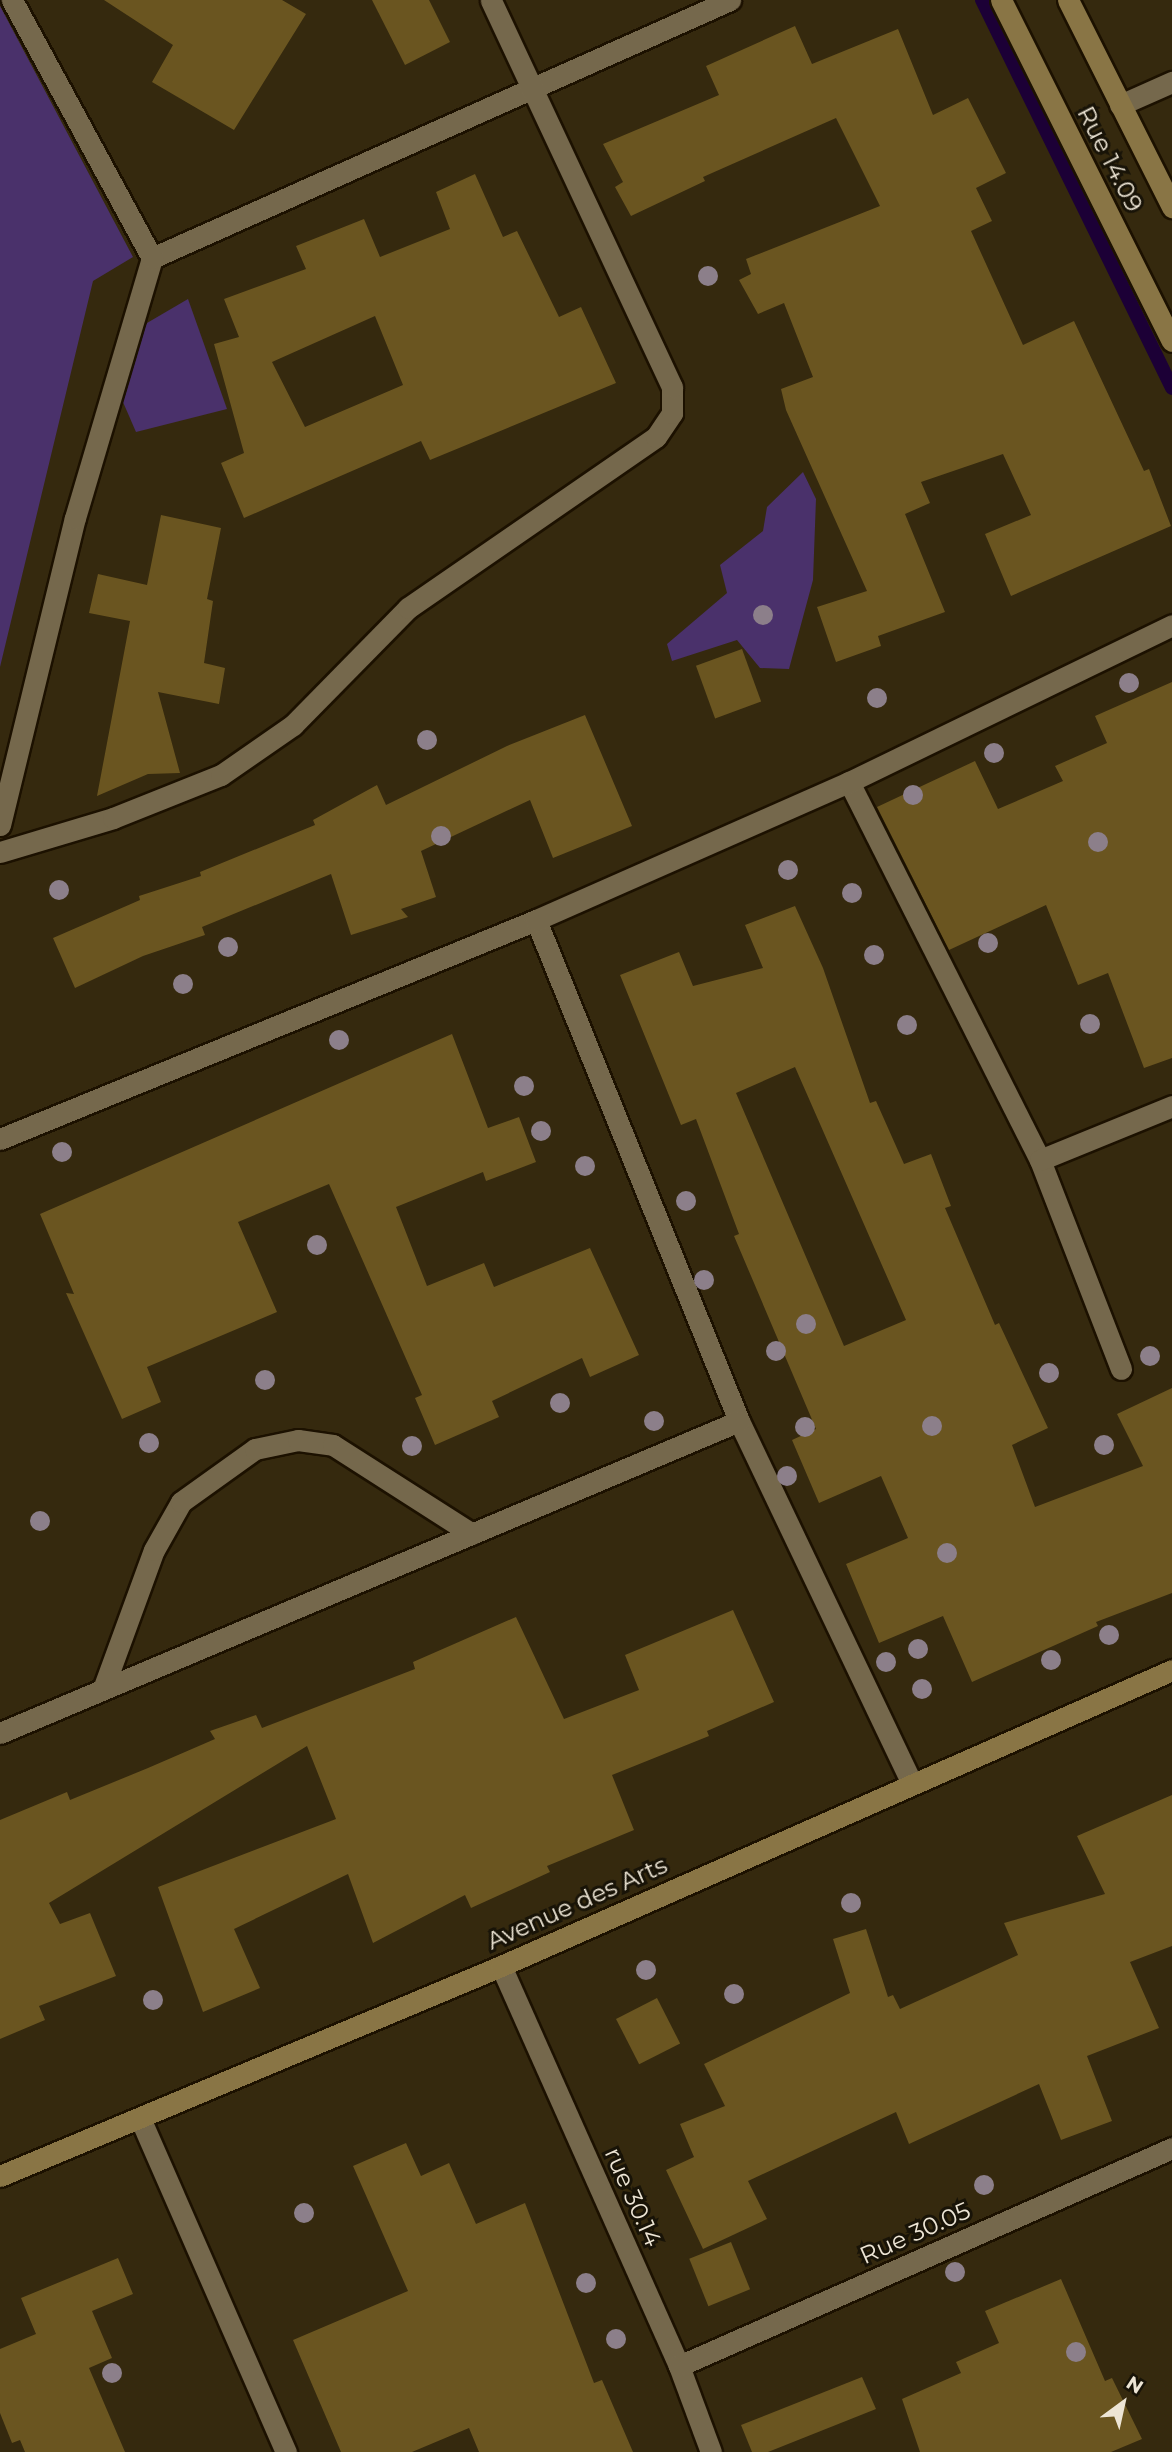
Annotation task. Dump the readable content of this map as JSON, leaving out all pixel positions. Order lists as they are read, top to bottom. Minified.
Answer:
{"streets":{"street":["Rue 14.09","Avenue des Arts","rue 30.14","Rue 30.05"]},"crossings":[["Avenue des Arts","rue 30.14"],["rue 30.14","Rue 30.05"]],"north":"top right"}
